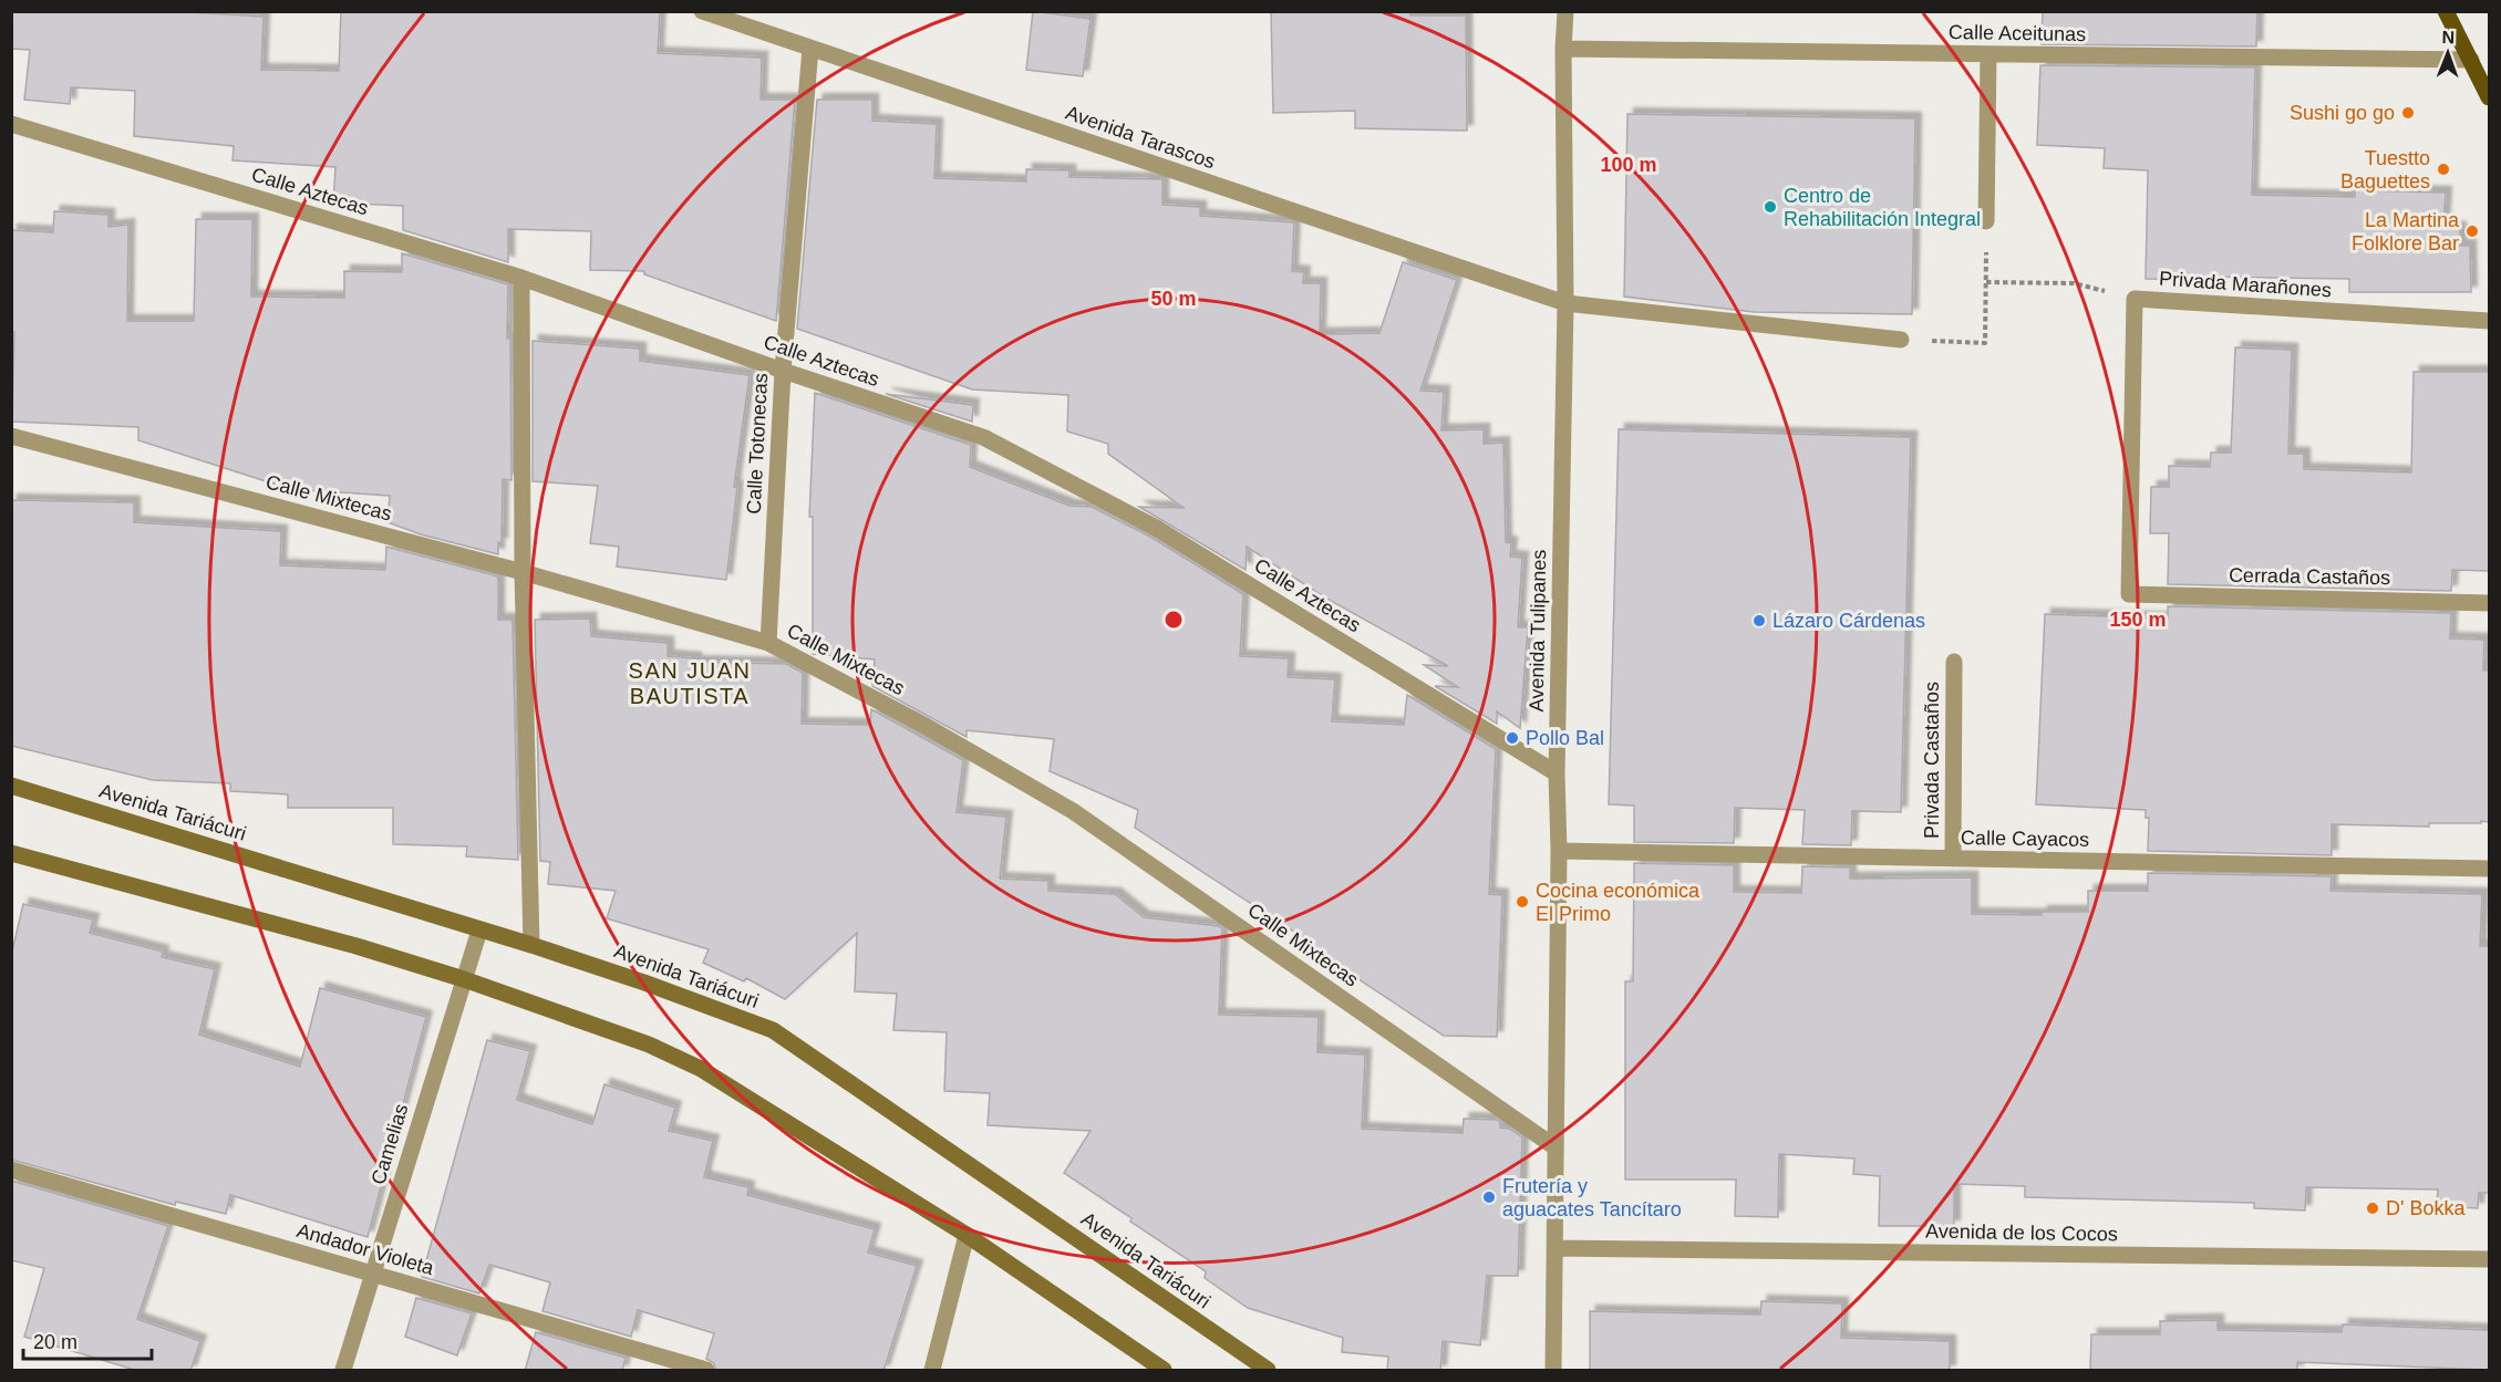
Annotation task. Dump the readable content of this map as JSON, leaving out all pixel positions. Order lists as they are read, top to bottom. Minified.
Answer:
{"streets":{"street":["Calle Aceitunas","Avenida Tarascos","Calle Aztecas","Privada Marañones","Calle Totonecas","Calle Mixtecas","Cerrada Castaños","Avenida Tulipanes","Privada Castaños","Avenida Tariácuri","Calle Cayacos","Camelias","Avenida de los Cocos","Andador Violeta"]},"crossings":[["Calle Aceitunas","Avenida Tulipanes"],["Avenida Tarascos","Calle Totonecas"],["Avenida Tarascos","Avenida Tulipanes"],["Calle Aztecas","Calle Totonecas"],["Calle Aztecas","Avenida Tulipanes"],["Privada Marañones","Cerrada Castaños"],["Calle Totonecas","Calle Mixtecas"],["Calle Mixtecas","Avenida Tulipanes"],["Avenida Tulipanes","Calle Cayacos"],["Avenida Tulipanes","Avenida de los Cocos"],["Privada Castaños","Calle Cayacos"],["Avenida Tariácuri","Camelias"],["Camelias","Andador Violeta"]],"districts":["SAN JUAN BAUTISTA"],"places":["Sushi go go","Tuestto Baguettes","Centro de Rehabilitación Integral","La Martina Folklore Bar","Lázaro Cárdenas","Pollo Bal","Cocina económica El Primo","Frutería y aguacates Tancítaro","D' Bokka"],"scale_bar":"20 m","north":"top","rings":["100 m","50 m","150 m"]}
